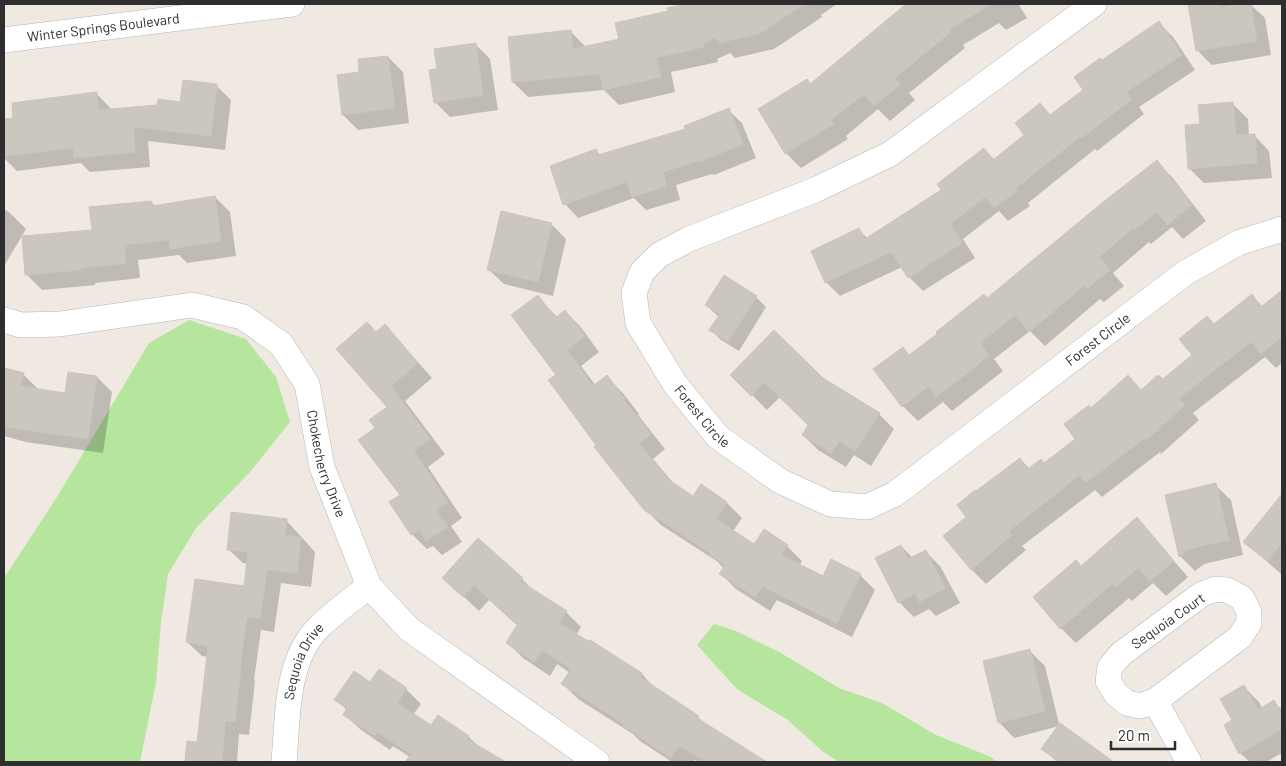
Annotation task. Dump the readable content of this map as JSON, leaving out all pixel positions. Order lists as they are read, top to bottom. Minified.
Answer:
{"streets":{"street":["Winter Springs Boulevard","Forest Circle","Chokecherry Drive","Sequoia Court","Sequoia Drive"]},"crossings":[["Chokecherry Drive","Sequoia Drive"]],"scale_bar":"20 m"}
